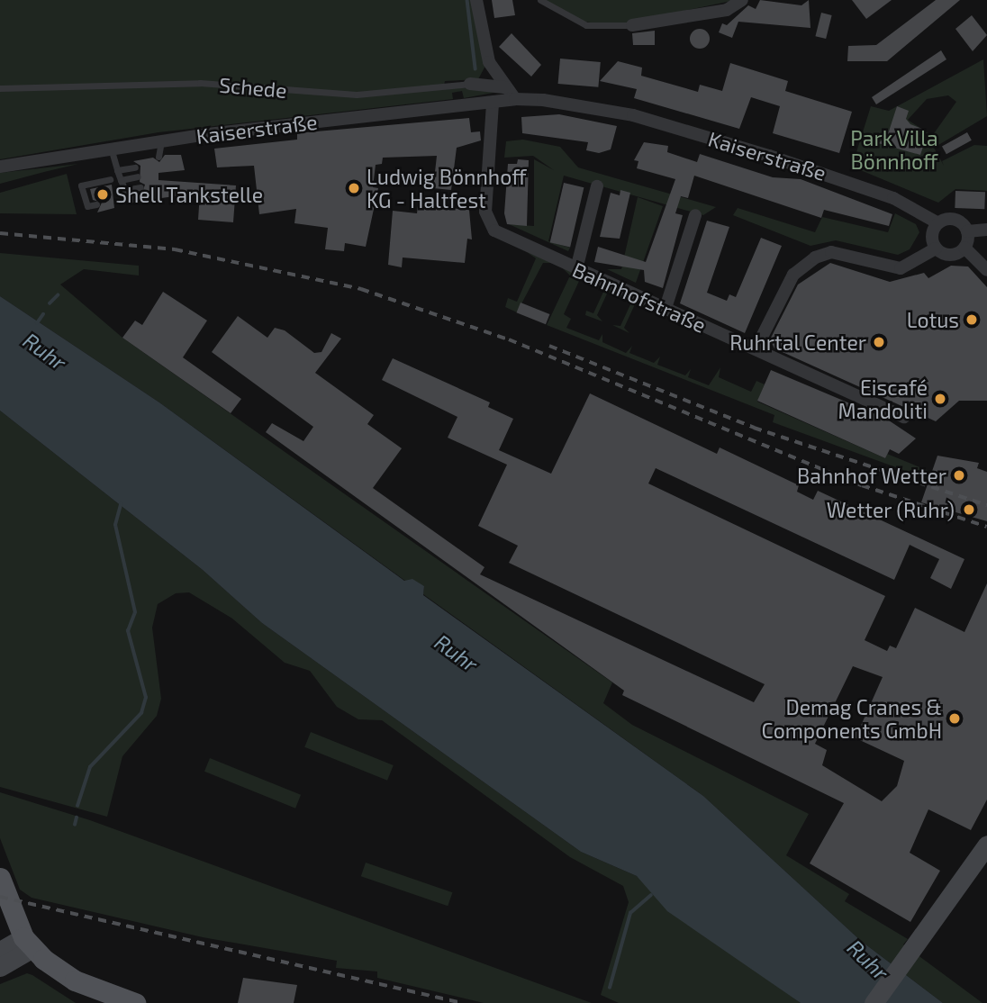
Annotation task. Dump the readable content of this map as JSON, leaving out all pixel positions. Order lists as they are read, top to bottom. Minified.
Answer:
{"streets":{"street":["Schede","Kaiserstraße","Bahnhofstraße"]},"crossings":[["Kaiserstraße","Bahnhofstraße"]],"water":["Ruhr"],"parks":["Park Villa Bönnhoff"],"places":["Ludwig Bönnhoff KG - Haltfest","Shell Tankstelle","Lotus","Ruhrtal Center","Eiscafé Mandoliti","Bahnhof Wetter","Wetter (Ruhr)","Demag Cranes & Components GmbH"]}
